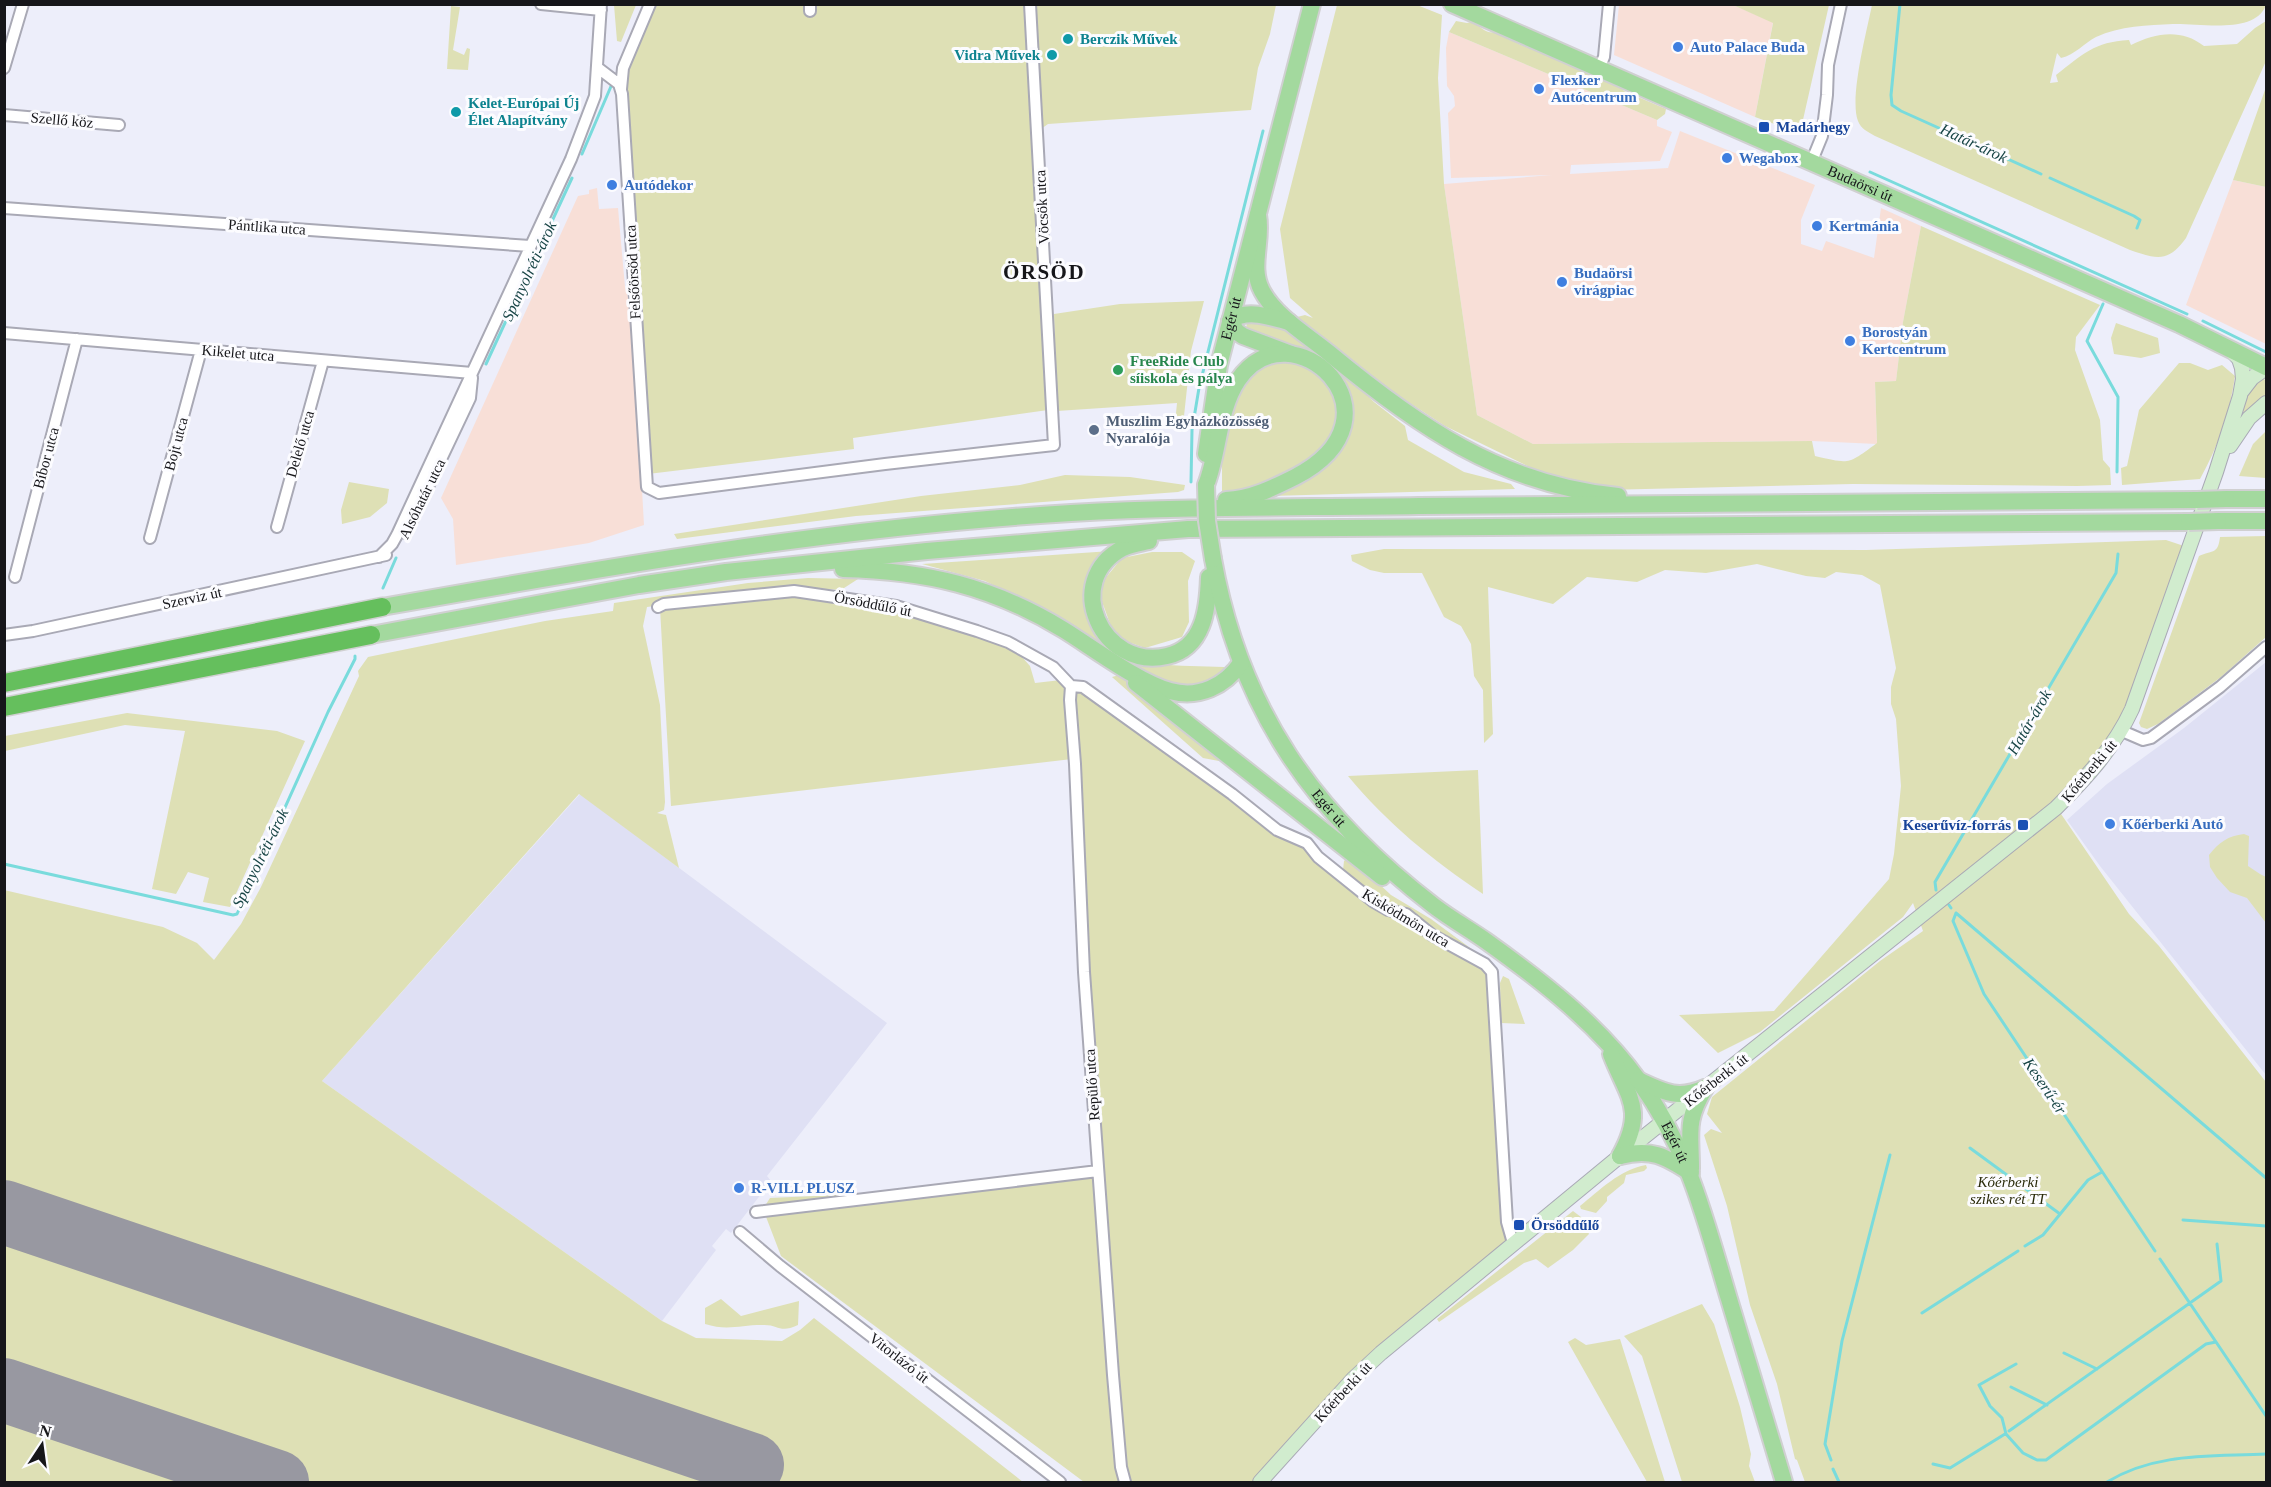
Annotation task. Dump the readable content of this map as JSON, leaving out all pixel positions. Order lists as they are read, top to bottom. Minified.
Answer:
{"streets":{"main road":["Budaörsi út","Egér út"],"street":["Szellő köz","Vöcsök utca","Pántlika utca","Felsőörsöd utca","Kikelet utca","Bojt utca","Delelő utca","Bíbor utca","Alsóhatár utca","Szerviz út","Örsöddűlő út","Kőérberki út","Kisködmön utca","Repülő utca","Vitorlázó út"]},"crossings":[["Budaörsi út","Kőérberki út"],["Vöcsök utca","Felsőörsöd utca"],["Pántlika utca","Alsóhatár utca"],["Egér út","Kőérberki út"],["Kikelet utca","Bojt utca"],["Kikelet utca","Delelő utca"],["Kikelet utca","Bíbor utca"],["Kikelet utca","Alsóhatár utca"],["Alsóhatár utca","Szerviz út"],["Örsöddűlő út","Kisködmön utca"],["Örsöddűlő út","Repülő utca"],["Kőérberki út","Kisködmön utca"],["Kisködmön utca","Repülő utca"]],"districts":["ÖRSÖD"],"water":["Határ-árok","Spanyolréti-árok","Keserű-ér"],"parks":["Kőérberki szikes rét TT"],"places":{"other":["Berczik Művek","Auto Palace Buda","Vidra Művek","Flexker Autócentrum","Kelet-Európai Új Élet Alapítvány","Wegabox","Autódekor","Kertmánia","Budaörsi virágpiac","Borostyán Kertcentrum","FreeRide Club síiskola és pálya","Muszlim Egyházközösség Nyaralója","Kőérberki Autó","R-VILL PLUSZ"],"transit":["Madárhegy","Keserűvíz-forrás","Örsöddűlő"]},"north":"top"}
